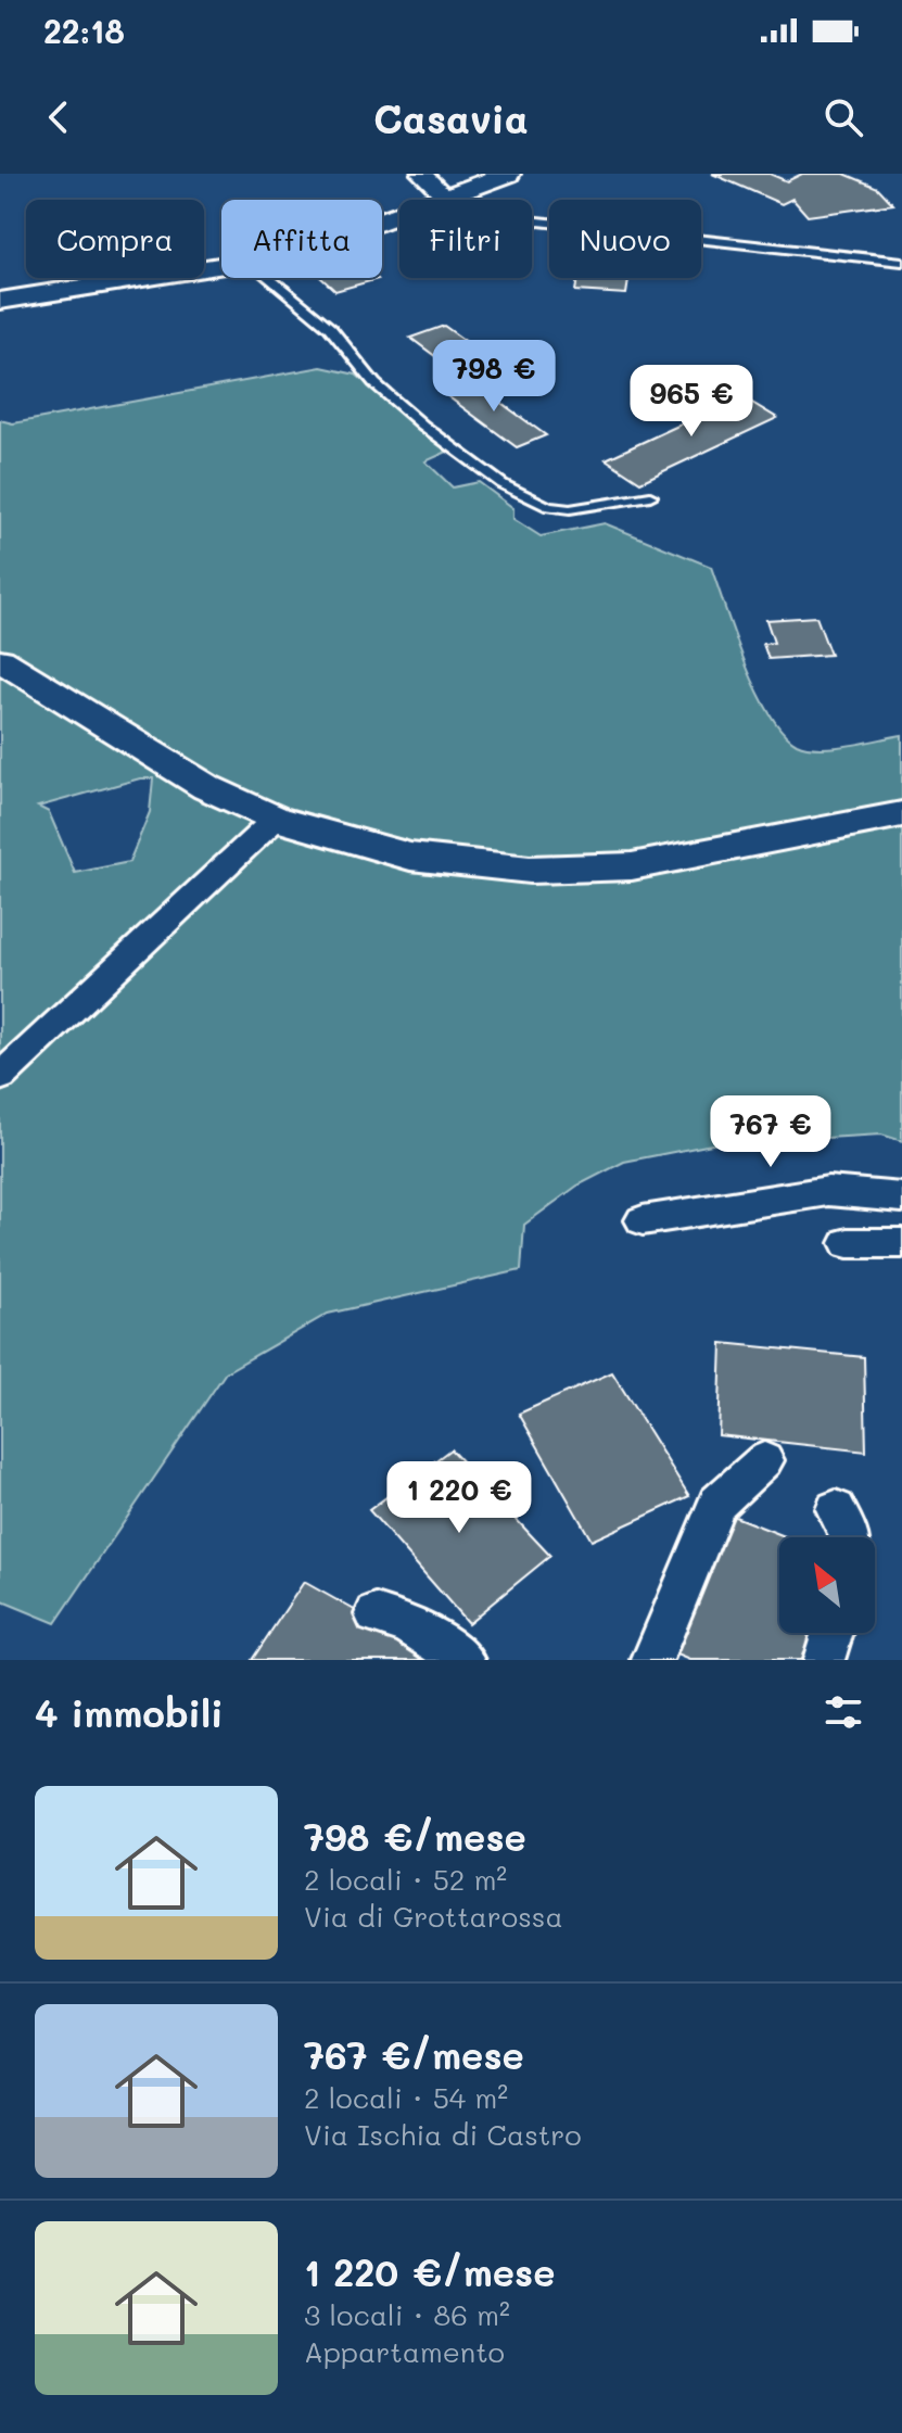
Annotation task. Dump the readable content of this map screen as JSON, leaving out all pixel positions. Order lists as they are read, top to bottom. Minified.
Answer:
{"north":"top left","page":{"status":"22:18","header":"Casavia","chip":["Compra","Affitta","Filtri","Nuovo"],"price":["798 €","965 €","767 €","1 220 €"],"heading":"4 immobili","list":[{"name":"798 €/mese","note":"2 locali · 52 m² · Via di Grottarossa"},{"name":"767 €/mese","note":"2 locali · 54 m² · Via Ischia di Castro"},{"name":"1 220 €/mese","note":"3 locali · 86 m² · Appartamento"}]}}
